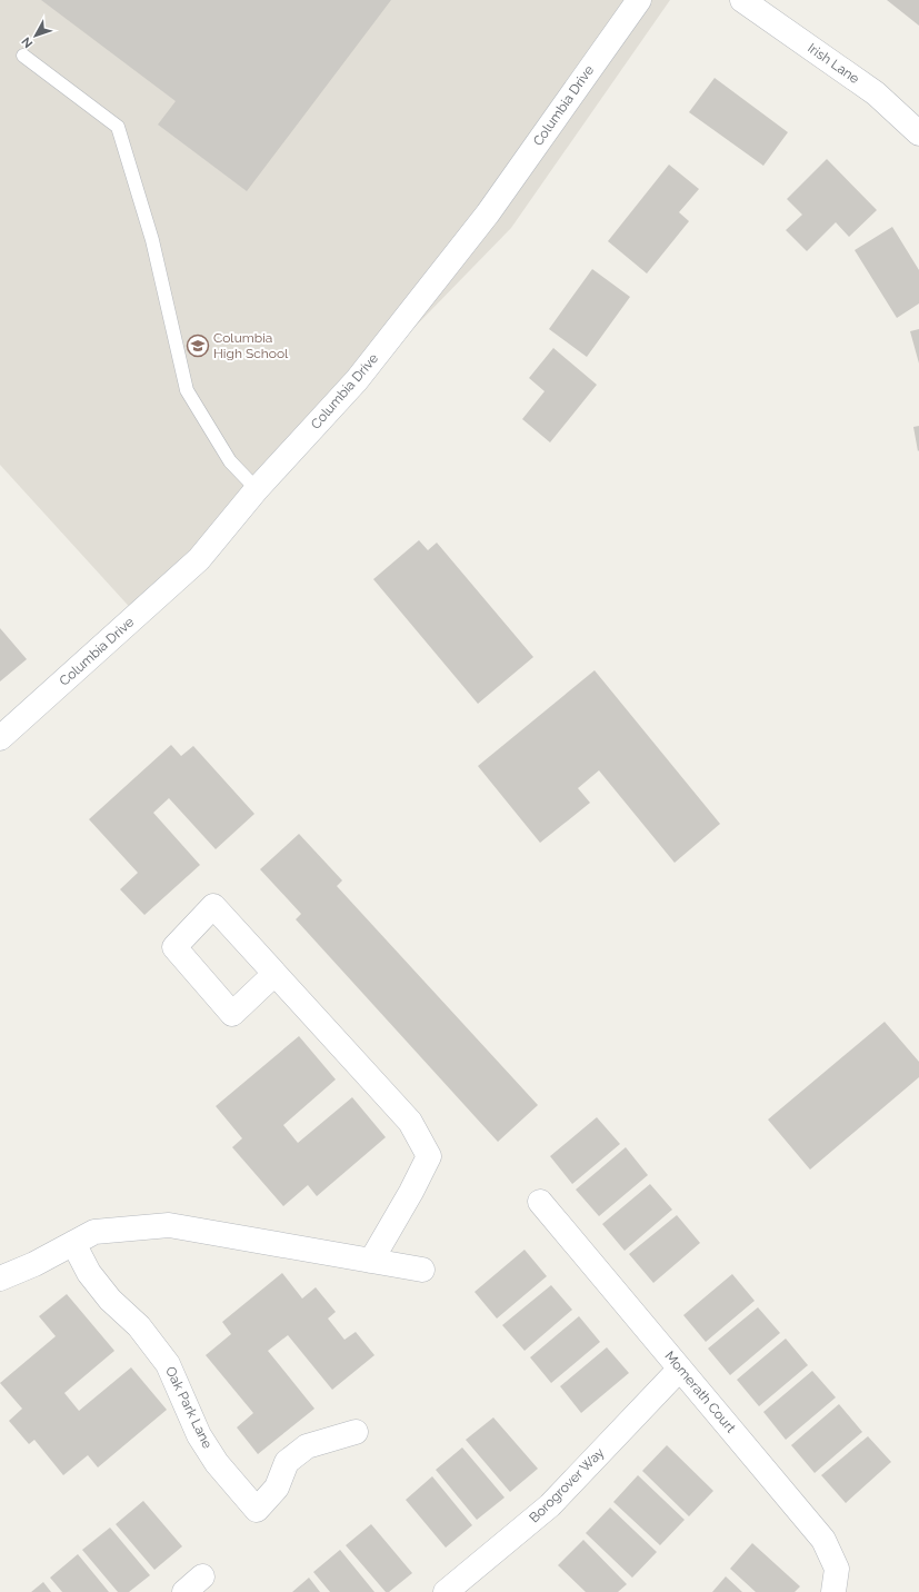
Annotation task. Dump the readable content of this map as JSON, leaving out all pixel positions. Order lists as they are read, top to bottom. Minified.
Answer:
{"streets":{"street":["Irish Lane","Columbia Drive","Momerath Court","Oak Park Lane","Borogrover Way"]},"crossings":[["Momerath Court","Borogrover Way"]],"places":{"school or university":["Columbia High School"]},"north":"bottom left"}
